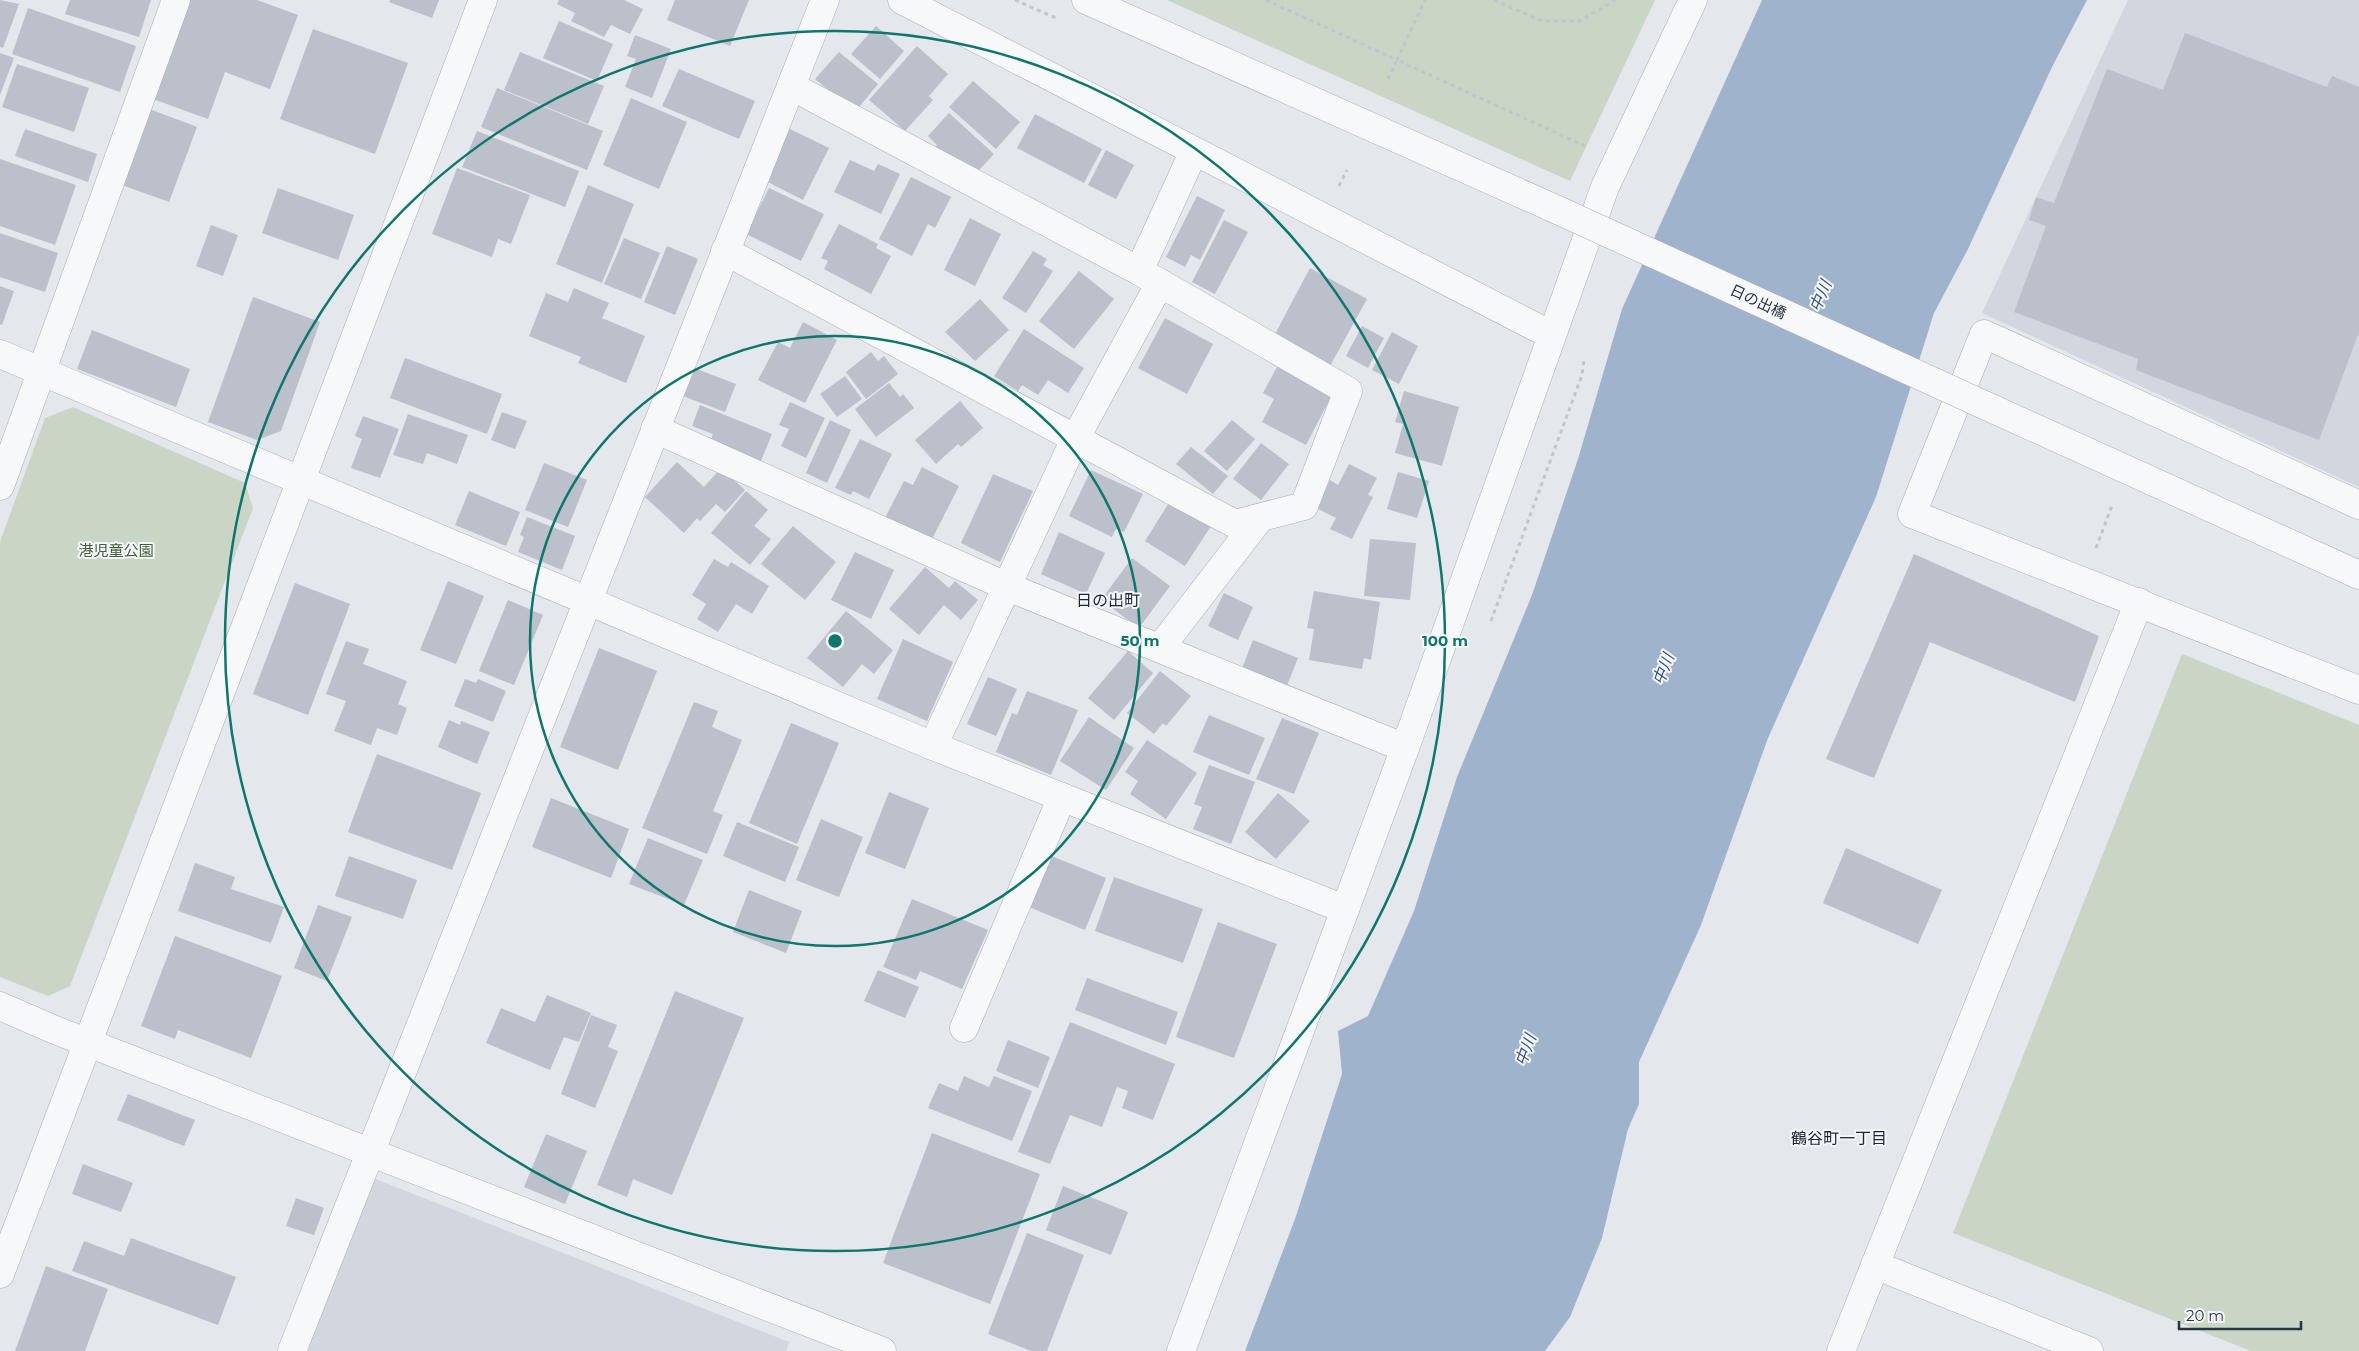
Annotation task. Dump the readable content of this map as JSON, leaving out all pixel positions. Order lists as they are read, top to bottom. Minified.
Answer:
{"streets":{"street":["日の出橋"]},"districts":["日の出町","鶴谷町一丁目"],"water":["中川"],"parks":["港児童公園"],"scale_bar":"20 m","rings":["50 m","100 m"]}
